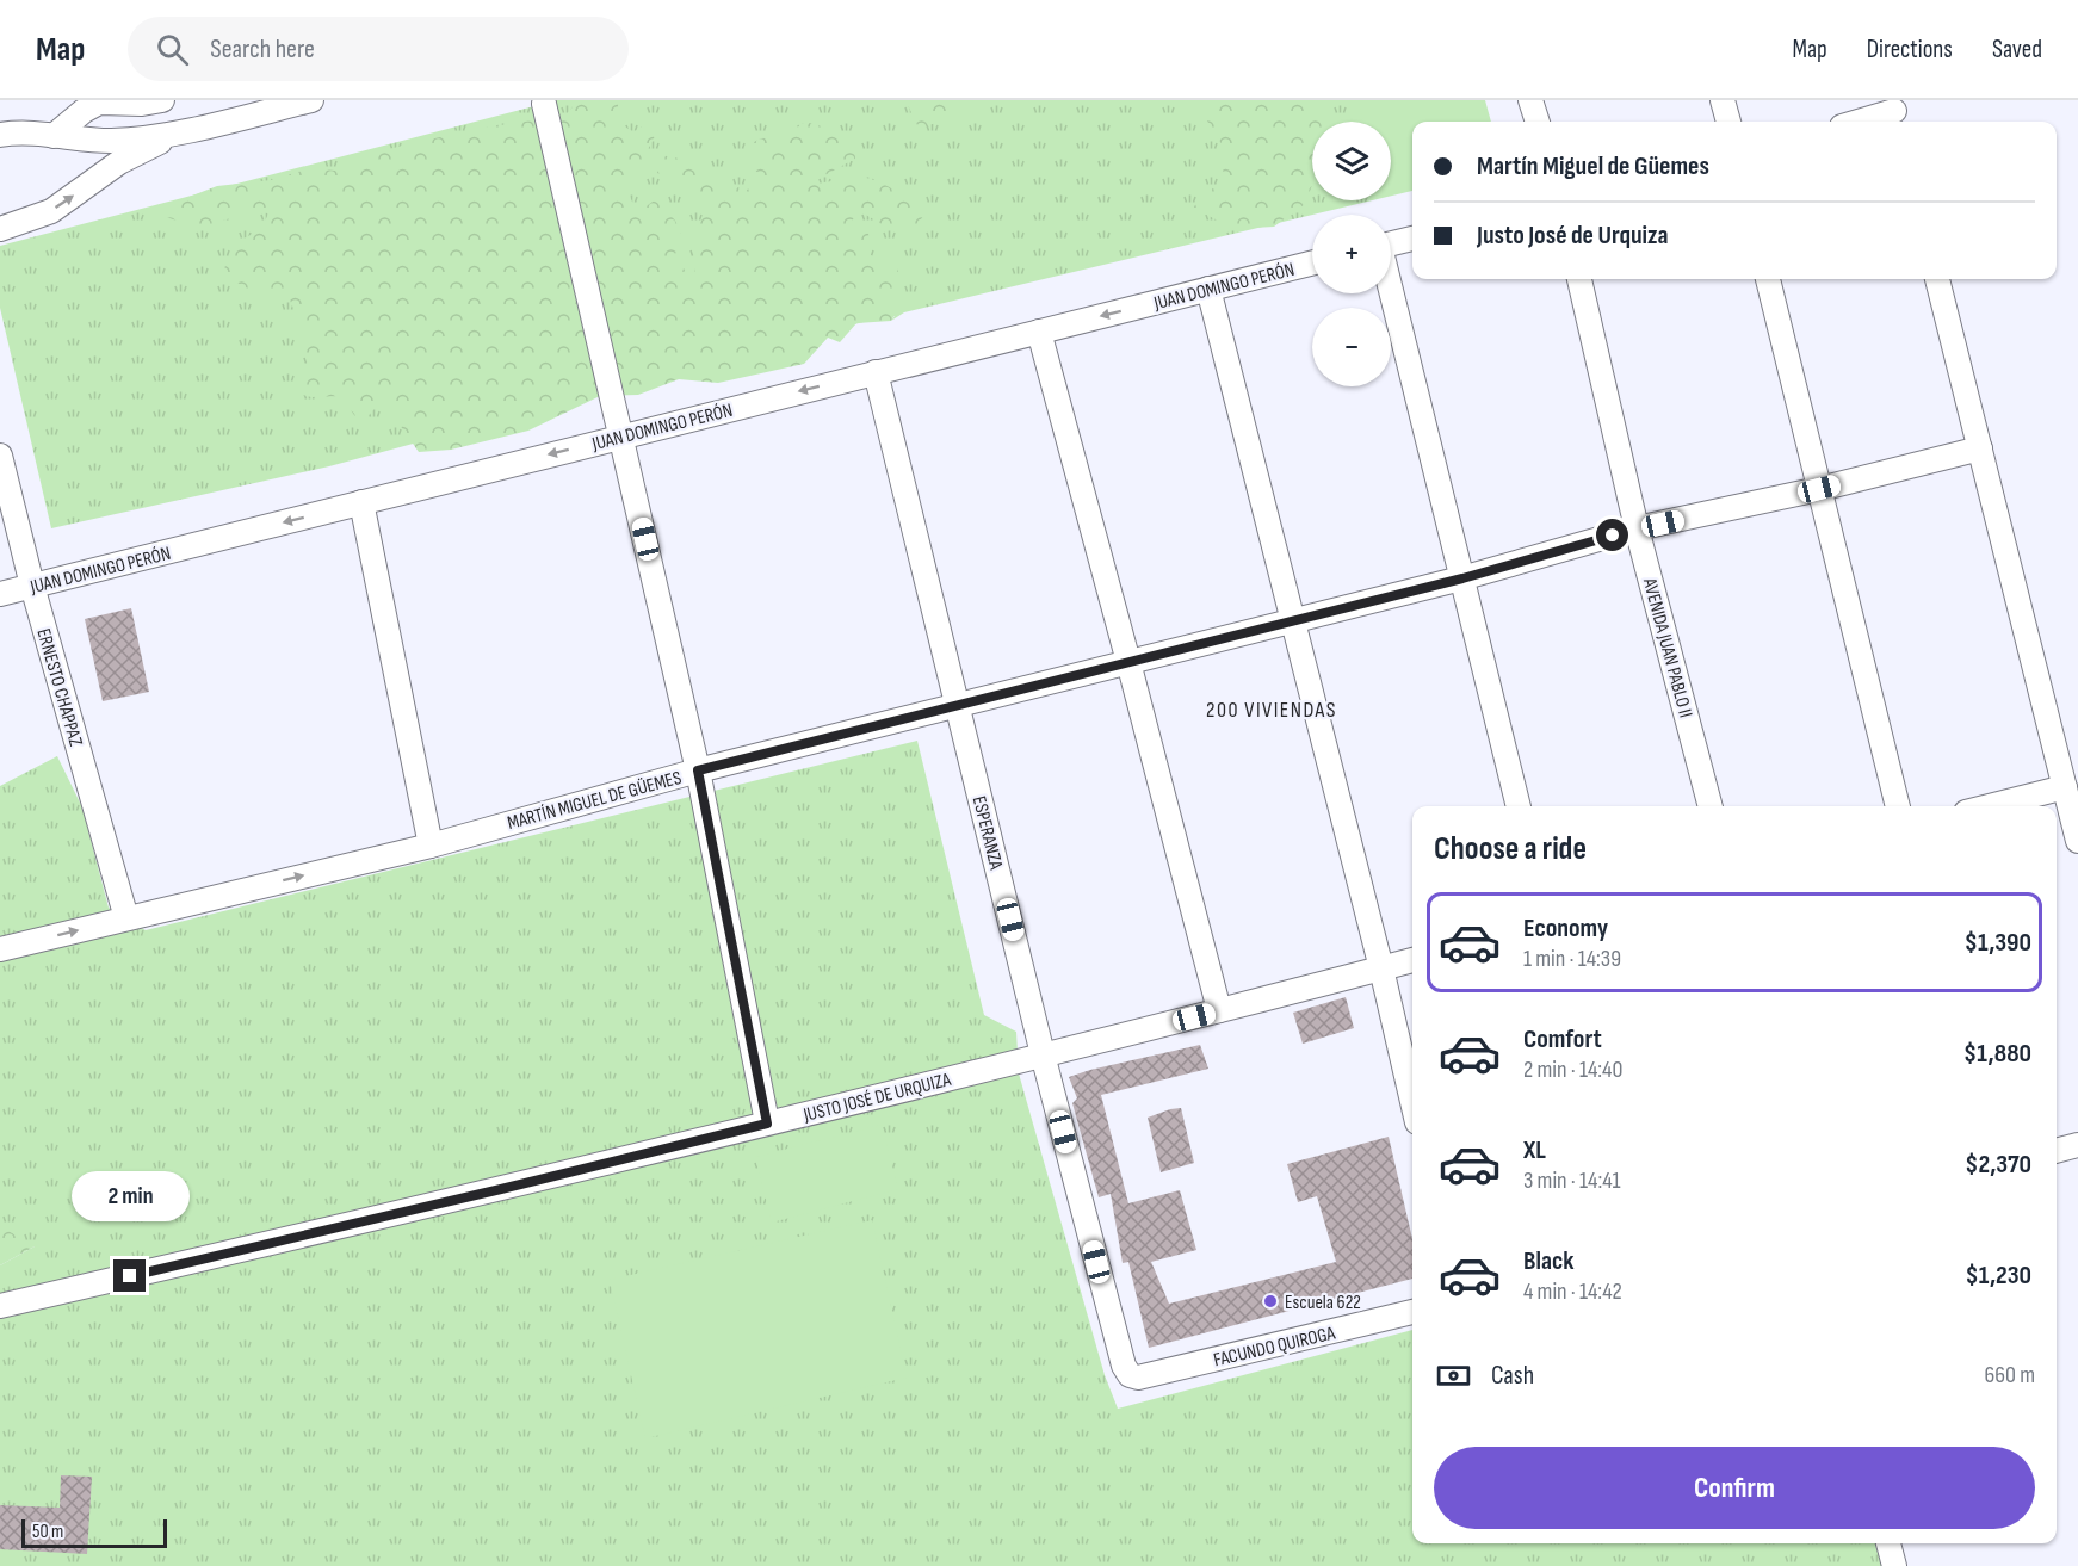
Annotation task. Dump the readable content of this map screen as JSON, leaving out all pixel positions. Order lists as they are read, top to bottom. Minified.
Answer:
{"streets":{"street":["JUAN DOMINGO PERÓN","AVENIDA JUAN PABLO II","ERNESTO CHAPPAZ","MARTÍN MIGUEL DE GÜEMES","ESPERANZA","JUSTO JOSÉ DE URQUIZA","FACUNDO QUIROGA"]},"crossings":[["JUAN DOMINGO PERÓN","ERNESTO CHAPPAZ"],["JUAN DOMINGO PERÓN","ESPERANZA"],["AVENIDA JUAN PABLO II","MARTÍN MIGUEL DE GÜEMES"],["ERNESTO CHAPPAZ","MARTÍN MIGUEL DE GÜEMES"],["MARTÍN MIGUEL DE GÜEMES","ESPERANZA"],["ESPERANZA","JUSTO JOSÉ DE URQUIZA"],["ESPERANZA","FACUNDO QUIROGA"]],"one_way":["JUAN DOMINGO PERÓN"],"districts":["200 VIVIENDAS"],"places":["Escuela 622"],"scale_bar":"50 m","page":{"header":"Map","search":"Search here","nav":["Map","Directions","Saved"],"map_buttons":["+","−"],"banner":["Martín Miguel de Güemes","Justo José de Urquiza"],"heading":"Choose a ride","list":[{"name":"Economy","note":"1 min · 14:39","value":"$1,390"},{"name":"Comfort","note":"2 min · 14:40","value":"$1,880"},{"name":"XL","note":"3 min · 14:41","value":"$2,370"},{"name":"Black","note":"4 min · 14:42","value":"$1,230"}],"bubble":"2 min","pay":["Cash","660 m"],"buttons":"Confirm","scale":"50 m"}}
